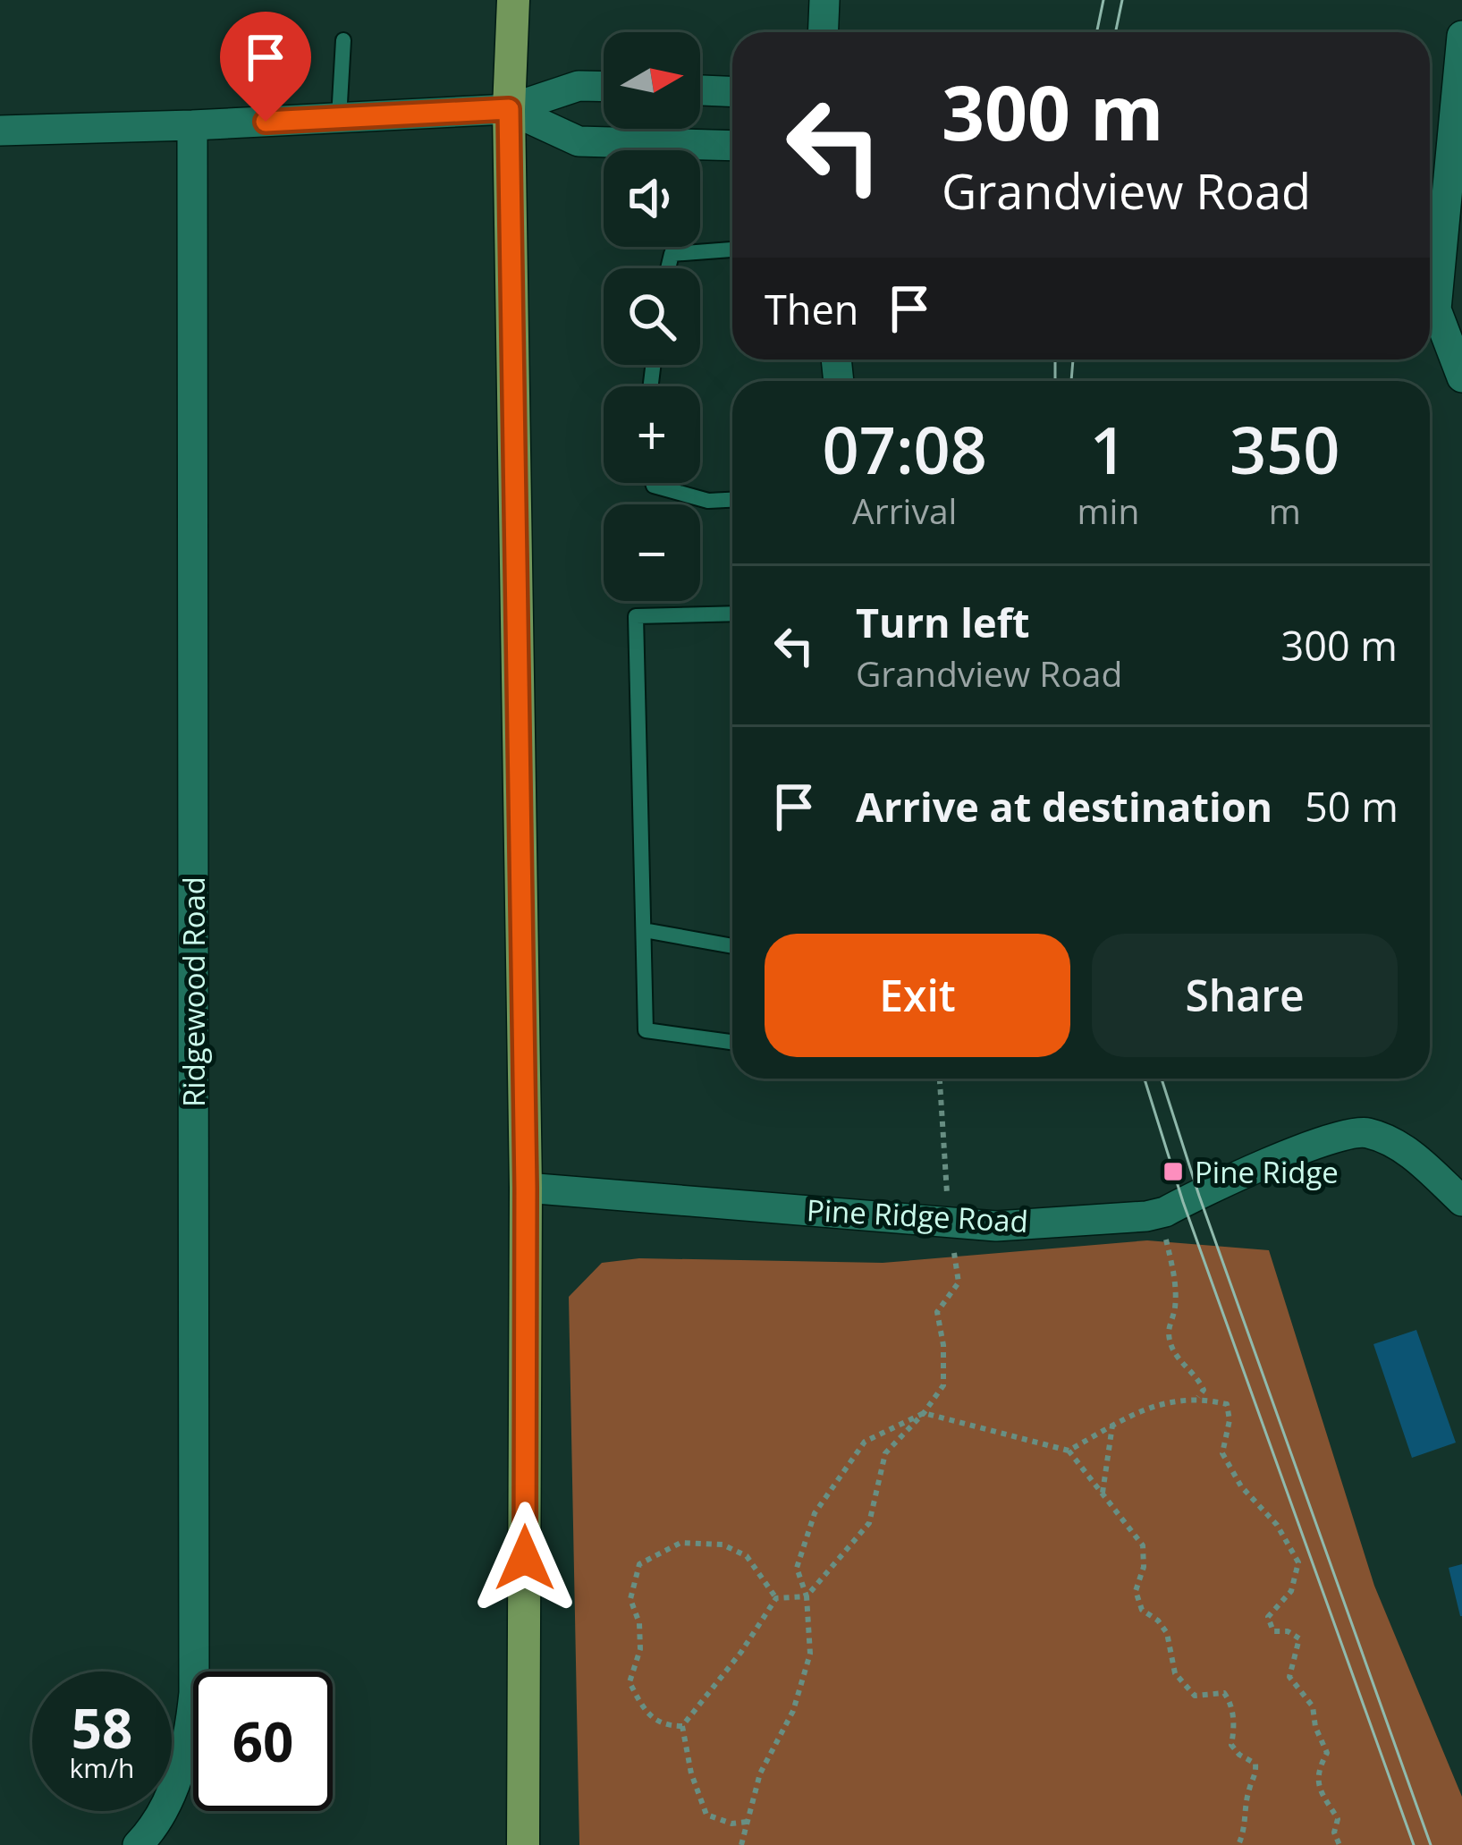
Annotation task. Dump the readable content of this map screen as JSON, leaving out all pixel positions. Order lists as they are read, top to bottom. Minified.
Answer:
{"streets":{"street":["Ridgewood Road","Pine Ridge Road"]},"places":{"transit":["Pine Ridge"]},"north":"right","page":{"map_buttons":["+","−"],"turn":["300 m","Grandview Road"],"then":"Then","eta":["07:08","Arrival","1","min","350","m"],"list":[{"name":"Turn left","note":"Grandview Road","value":"300 m"},{"name":"Arrive at destination","value":"50 m"}],"buttons":["Exit","Share"],"speed":"58 km/h","limit":"60"}}
